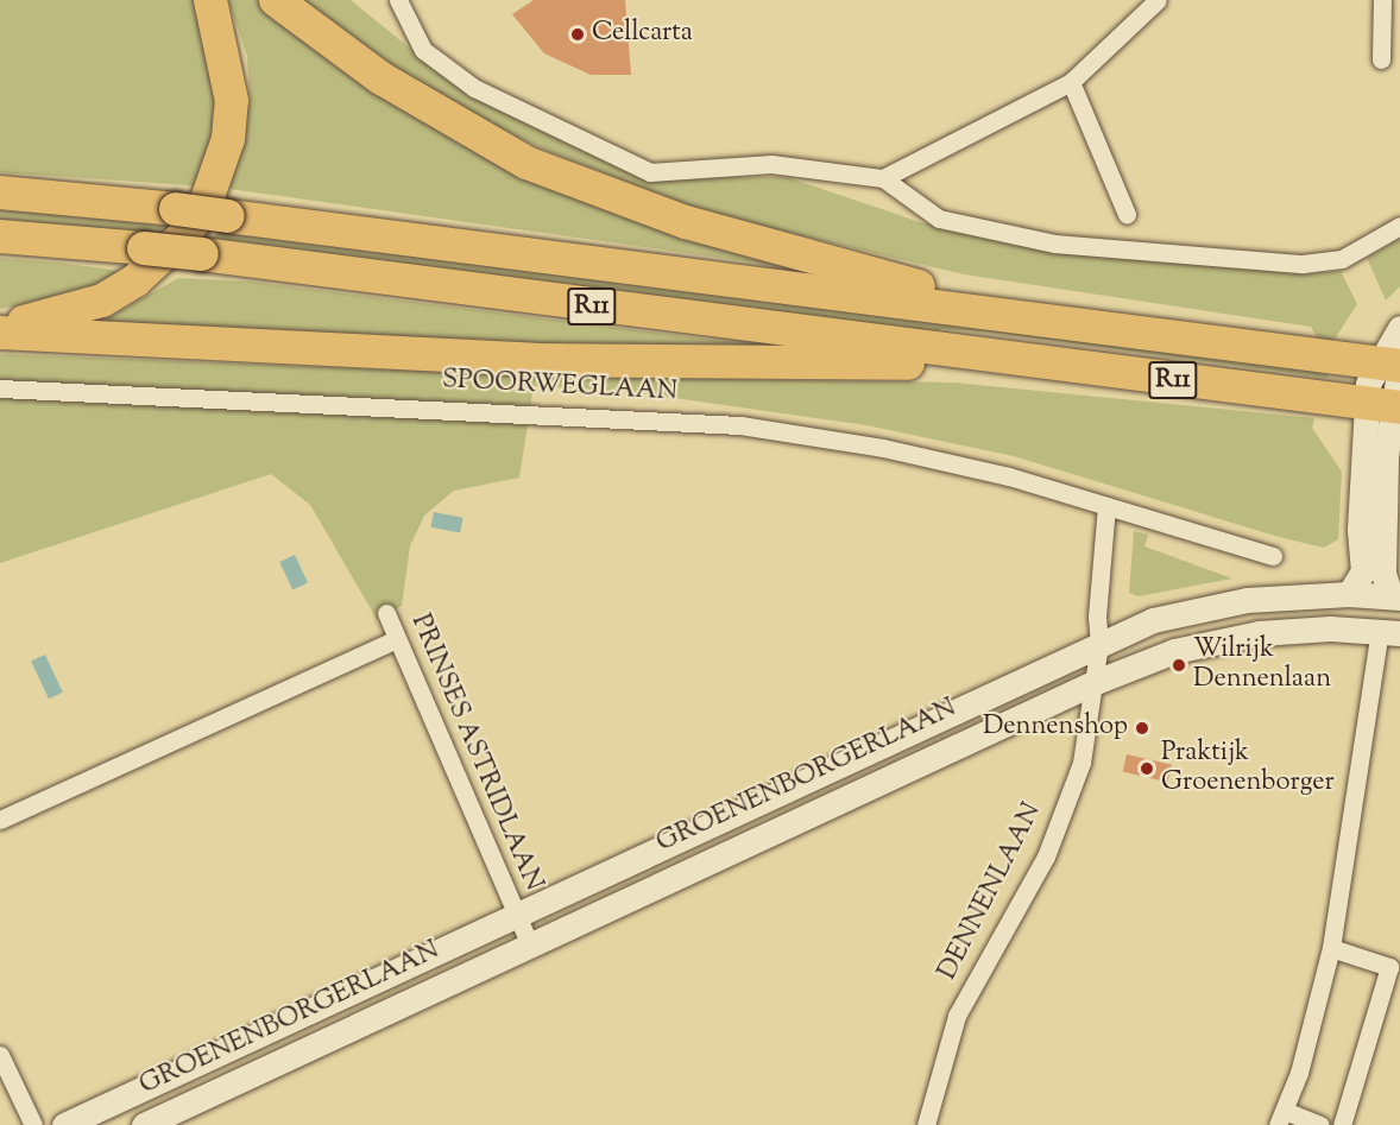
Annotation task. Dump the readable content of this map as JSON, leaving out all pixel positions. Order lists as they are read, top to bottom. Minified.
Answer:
{"streets":{"highway":["R11"],"street":["SPOORWEGLAAN","PRINSES ASTRIDLAAN","GROENENBORGERLAAN","DENNENLAAN"]},"crossings":[["PRINSES ASTRIDLAAN","GROENENBORGERLAAN"],["GROENENBORGERLAAN","DENNENLAAN"]],"places":["Cellcarta","Wilrijk Dennenlaan","Dennenshop","Praktijk Groenenborger"]}
